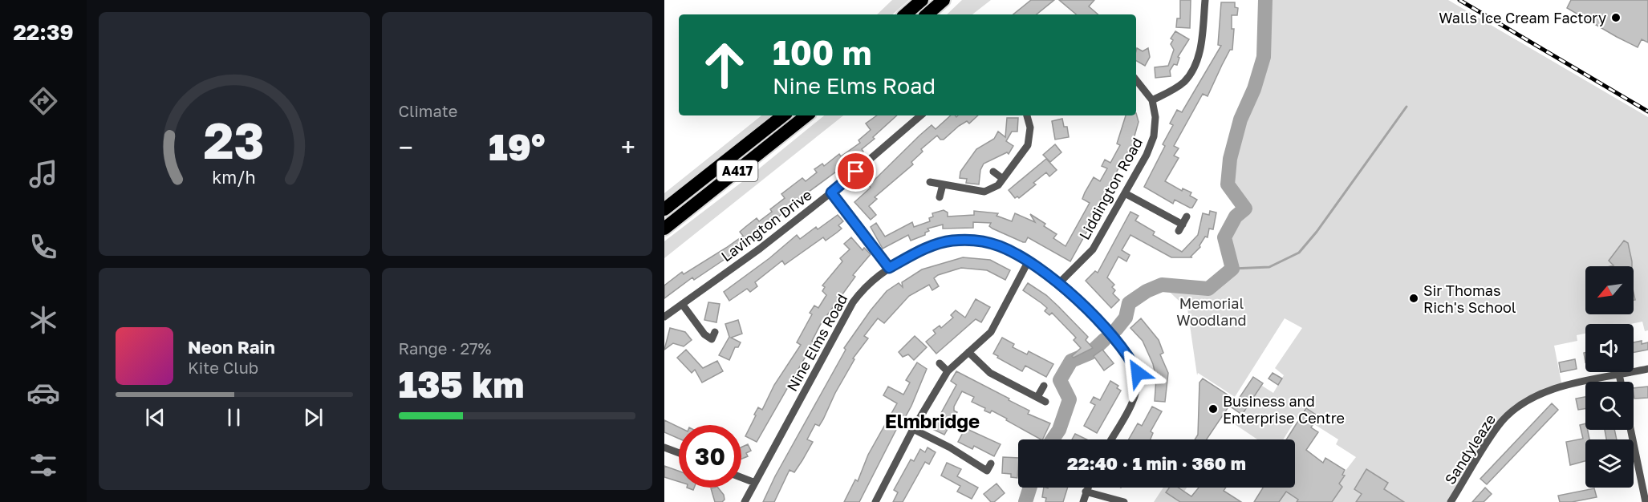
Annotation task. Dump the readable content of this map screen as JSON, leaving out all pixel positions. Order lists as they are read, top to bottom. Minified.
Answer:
{"streets":{"highway":["A417"],"street":["Liddington Road","Lavington Drive","Nine Elms Road","Sandyleaze"]},"crossings":[["Liddington Road","Nine Elms Road"]],"districts":["Elmbridge"],"parks":["Memorial Woodland"],"places":["Walls Ice Cream Factory","Sir Thomas Rich's School","Business and Enterprise Centre"],"north":"bottom left","page":{"tabs":"22:39","tile":["Climate",["Range · 27%","135 km"]],"turn":["100 m","Nine Elms Road"],"heat":["−","19°","+"],"song":["Neon Rain","Kite Club"],"limit":"30","trip":"22:40 · 1 min · 360 m","gauge":["23","km/h"]}}
